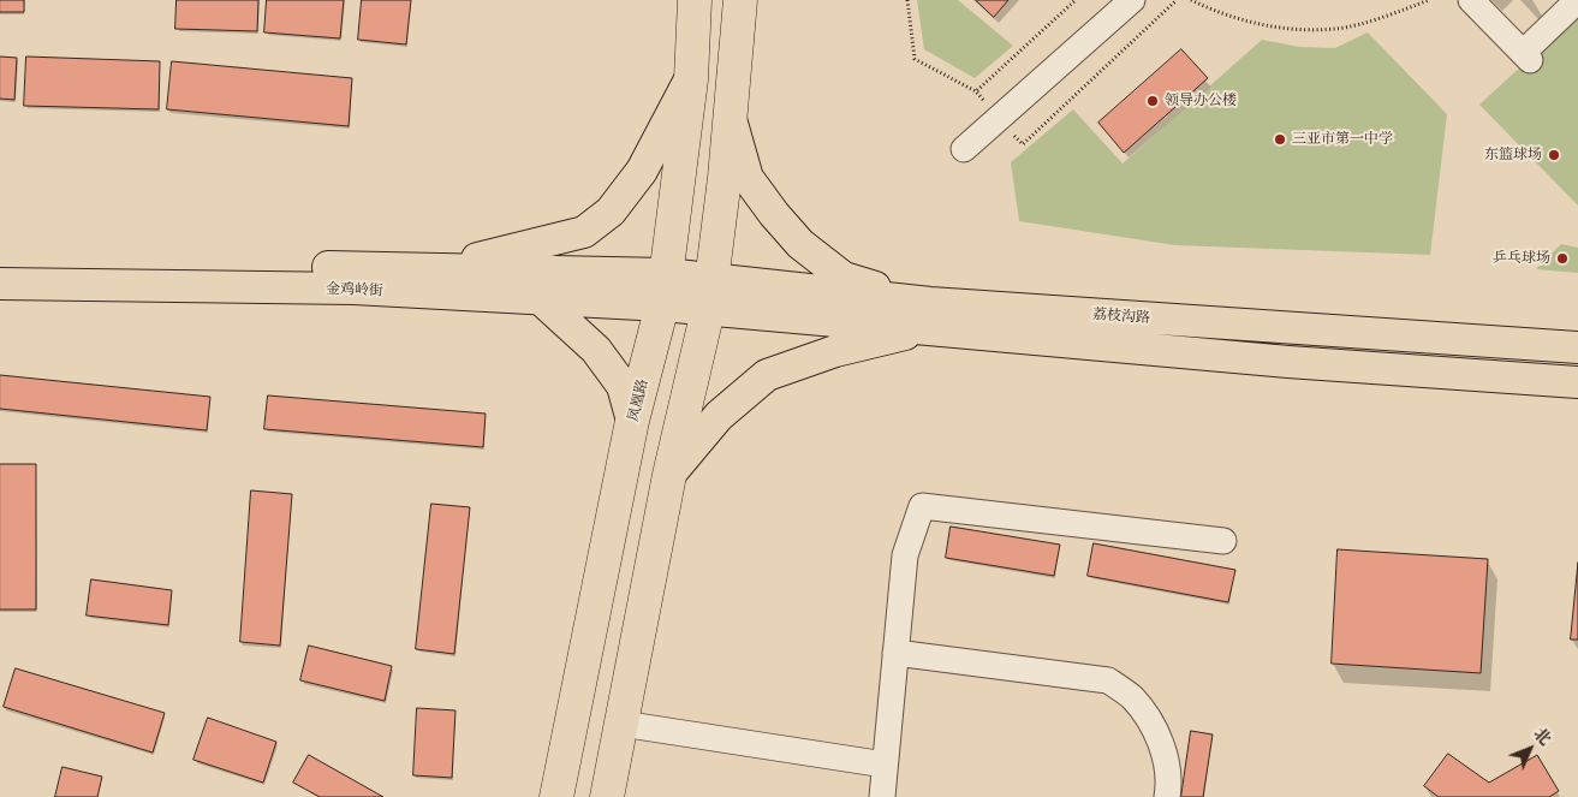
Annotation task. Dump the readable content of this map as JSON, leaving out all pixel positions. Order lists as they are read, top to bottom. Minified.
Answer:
{"streets":{"highway":["凤凰路"],"main road":["金鸡岭街","荔枝沟路"]},"crossings":[["金鸡岭街","荔枝沟路"],["金鸡岭街","凤凰路"],["荔枝沟路","凤凰路"]],"places":["领导办公楼","三亚市第一中学","东篮球场","乒乓球场"],"north":"top right"}
